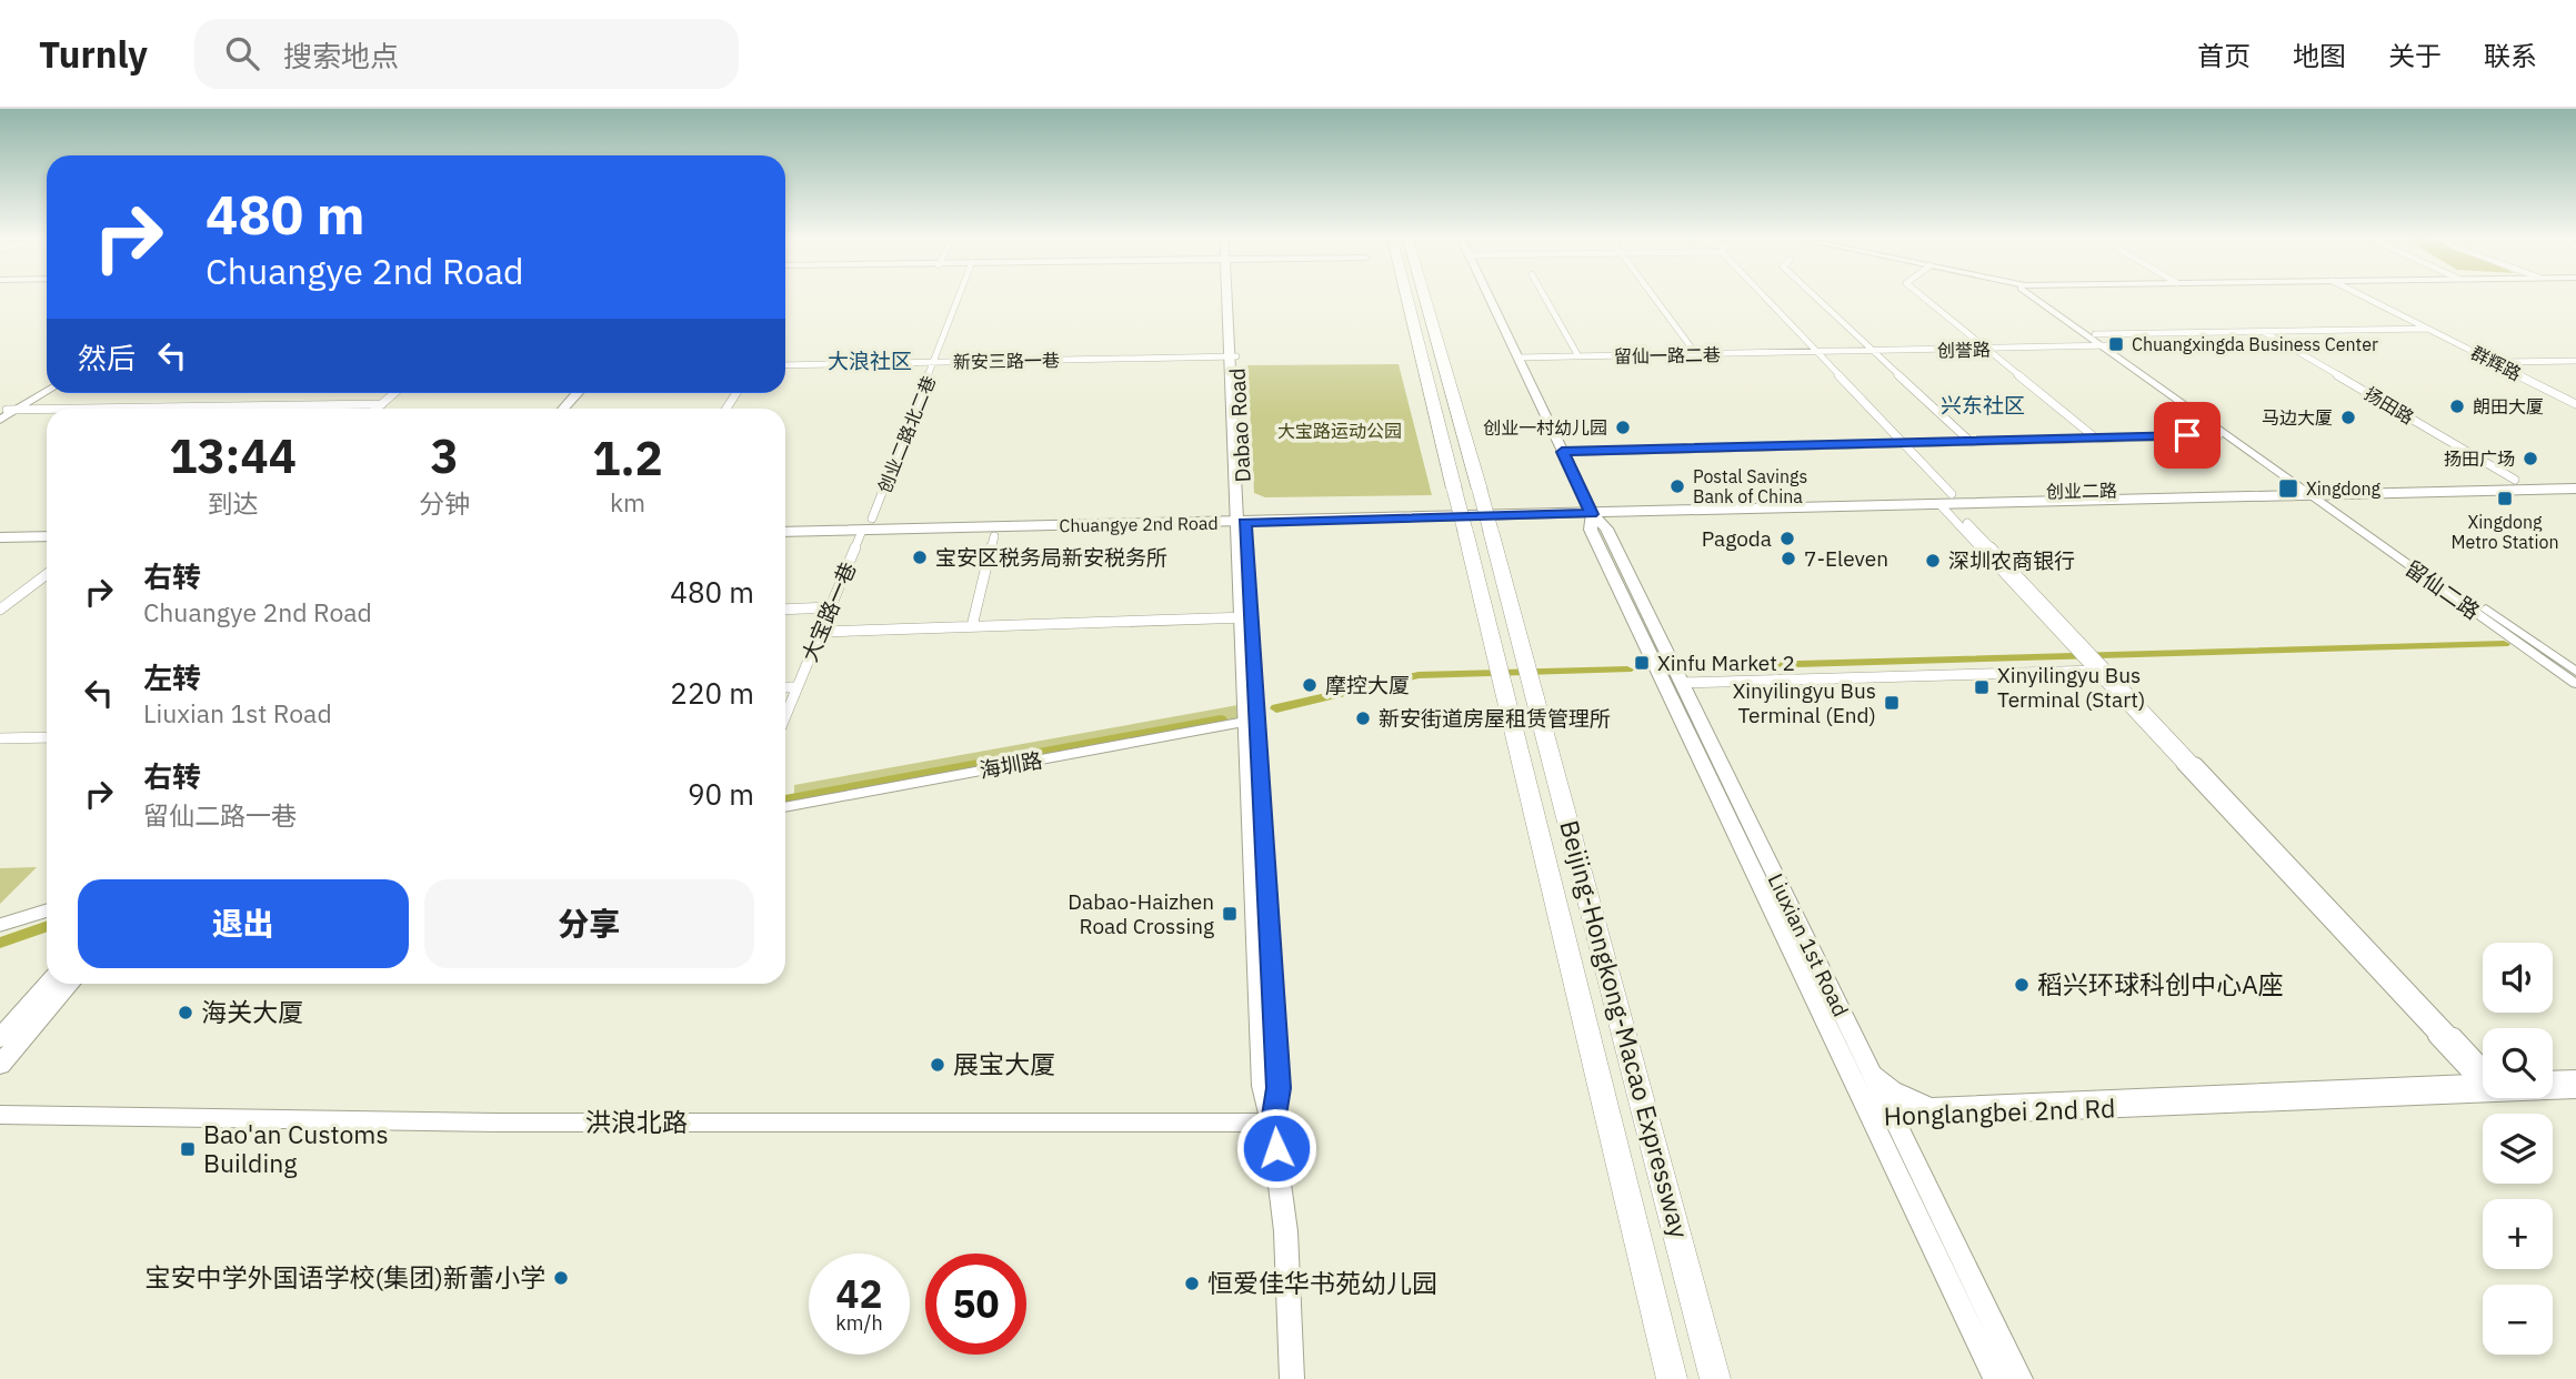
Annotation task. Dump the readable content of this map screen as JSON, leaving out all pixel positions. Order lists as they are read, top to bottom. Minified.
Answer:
{"streets":{"highway":["Beijing-Hongkong-Macao Expressway"],"main road":["Dabao Road","创业二路","Chuangye 2nd Road","Liuxian 1st Road","Honglangbei 2nd Rd","洪浪北路"],"street":["创誉路","留仙一路二巷","新安三路一巷","群辉路","扬田路","创业二路北二巷","留仙二路","大宝路一巷","海圳路"]},"crossings":[["创誉路","留仙一路二巷"],["留仙一路二巷","Liuxian 1st Road"],["新安三路一巷","Dabao Road"],["新安三路一巷","创业二路北二巷"],["扬田路","创业二路"],["Dabao Road","Chuangye 2nd Road"],["Dabao Road","海圳路"],["Dabao Road","洪浪北路"],["创业二路北二巷","Chuangye 2nd Road"],["创业二路北二巷","大宝路一巷"],["创业二路","Chuangye 2nd Road"],["创业二路","留仙二路"],["创业二路","Liuxian 1st Road"],["Chuangye 2nd Road","大宝路一巷"],["Chuangye 2nd Road","Liuxian 1st Road"],["Liuxian 1st Road","Honglangbei 2nd Rd"]],"districts":["大浪社区","兴东社区"],"parks":["大宝路运动公园"],"places":{"transit":["Chuangxingda Business Center","Xingdong","Xingdong Metro Station","Xinfu Market 2","Xinyilingyu Bus Terminal (Start)","Xinyilingyu Bus Terminal (End)","Dabao-Haizhen Road Crossing","Bao'an Customs Building"],"other":["朗田大厦","马边大厦","创业一村幼儿园","扬田广场","Postal Savings Bank of China","Pagoda","宝安区税务局新安税务所","7-Eleven","深圳农商银行","摩控大厦","新安街道房屋租赁管理所","稻兴环球科创中心A座","海关大厦","展宝大厦","宝安中学外国语学校(集团)新蕾小学","恒爱佳华书苑幼儿园"]},"page":{"header":"Turnly","search":"搜索地点","nav":["首页","地图","关于","联系"],"turn":["480 m","Chuangye 2nd Road"],"then":"然后","eta":["13:44","到达","3","分钟","1.2","km"],"list":[{"name":"右转","note":"Chuangye 2nd Road","value":"480 m"},{"name":"左转","note":"Liuxian 1st Road","value":"220 m"},{"name":"右转","note":"留仙二路一巷","value":"90 m"}],"buttons":["退出","分享"],"map_buttons":["+","−"],"speed":"42 km/h","limit":"50"}}
